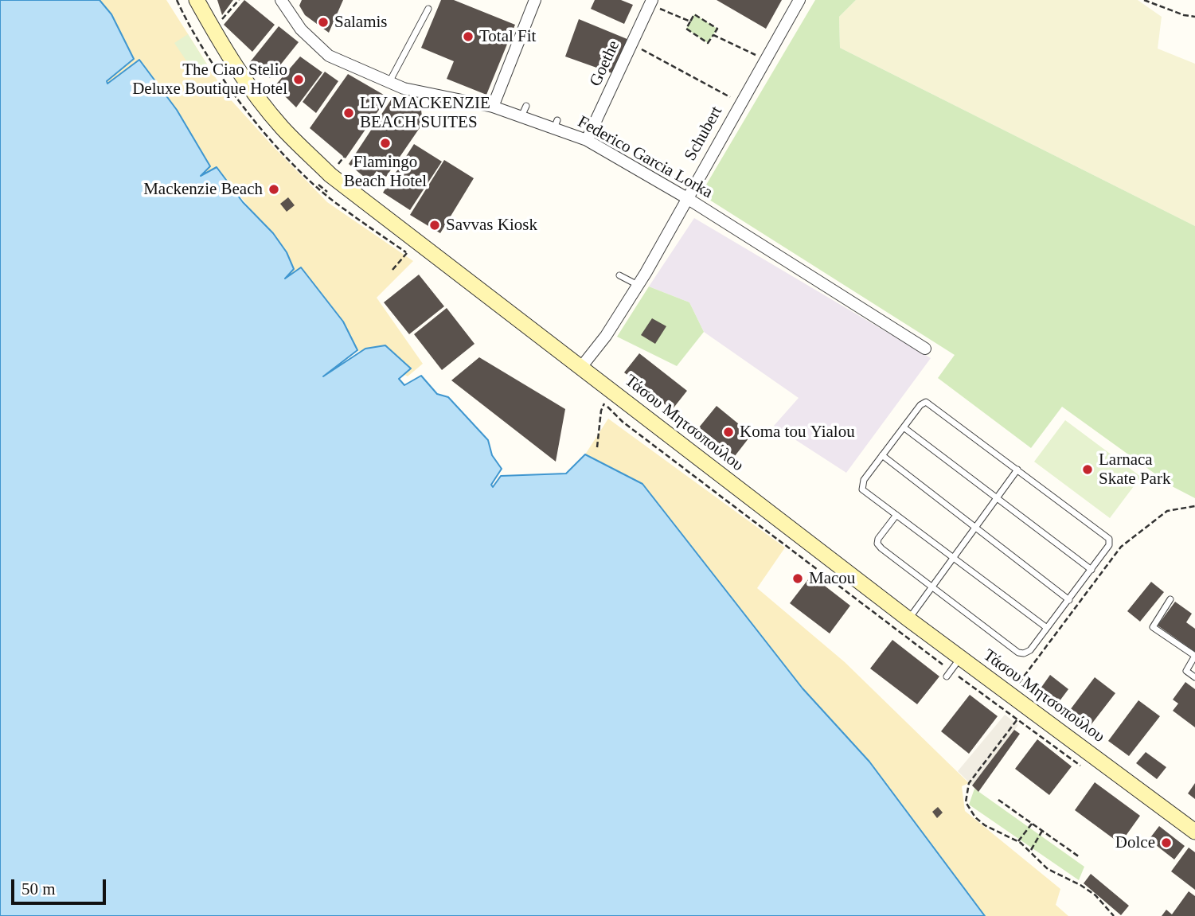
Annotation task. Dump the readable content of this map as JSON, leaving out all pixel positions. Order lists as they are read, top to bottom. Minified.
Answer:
{"streets":{"street":["Goethe","Schubert","Federico Garcia Lorka","Τάσου Μητσοπούλου"]},"crossings":[["Goethe","Federico Garcia Lorka"],["Schubert","Federico Garcia Lorka"],["Schubert","Τάσου Μητσοπούλου"]],"places":["Salamis","Total Fit","The Ciao Stelio Deluxe Boutique Hotel","LIV MACKENZIE BEACH SUITES","Flamingo Beach Hotel","Mackenzie Beach","Savvas Kiosk","Koma tou Yialou","Larnaca Skate Park","Macou","Dolce"],"scale_bar":"50 m"}
